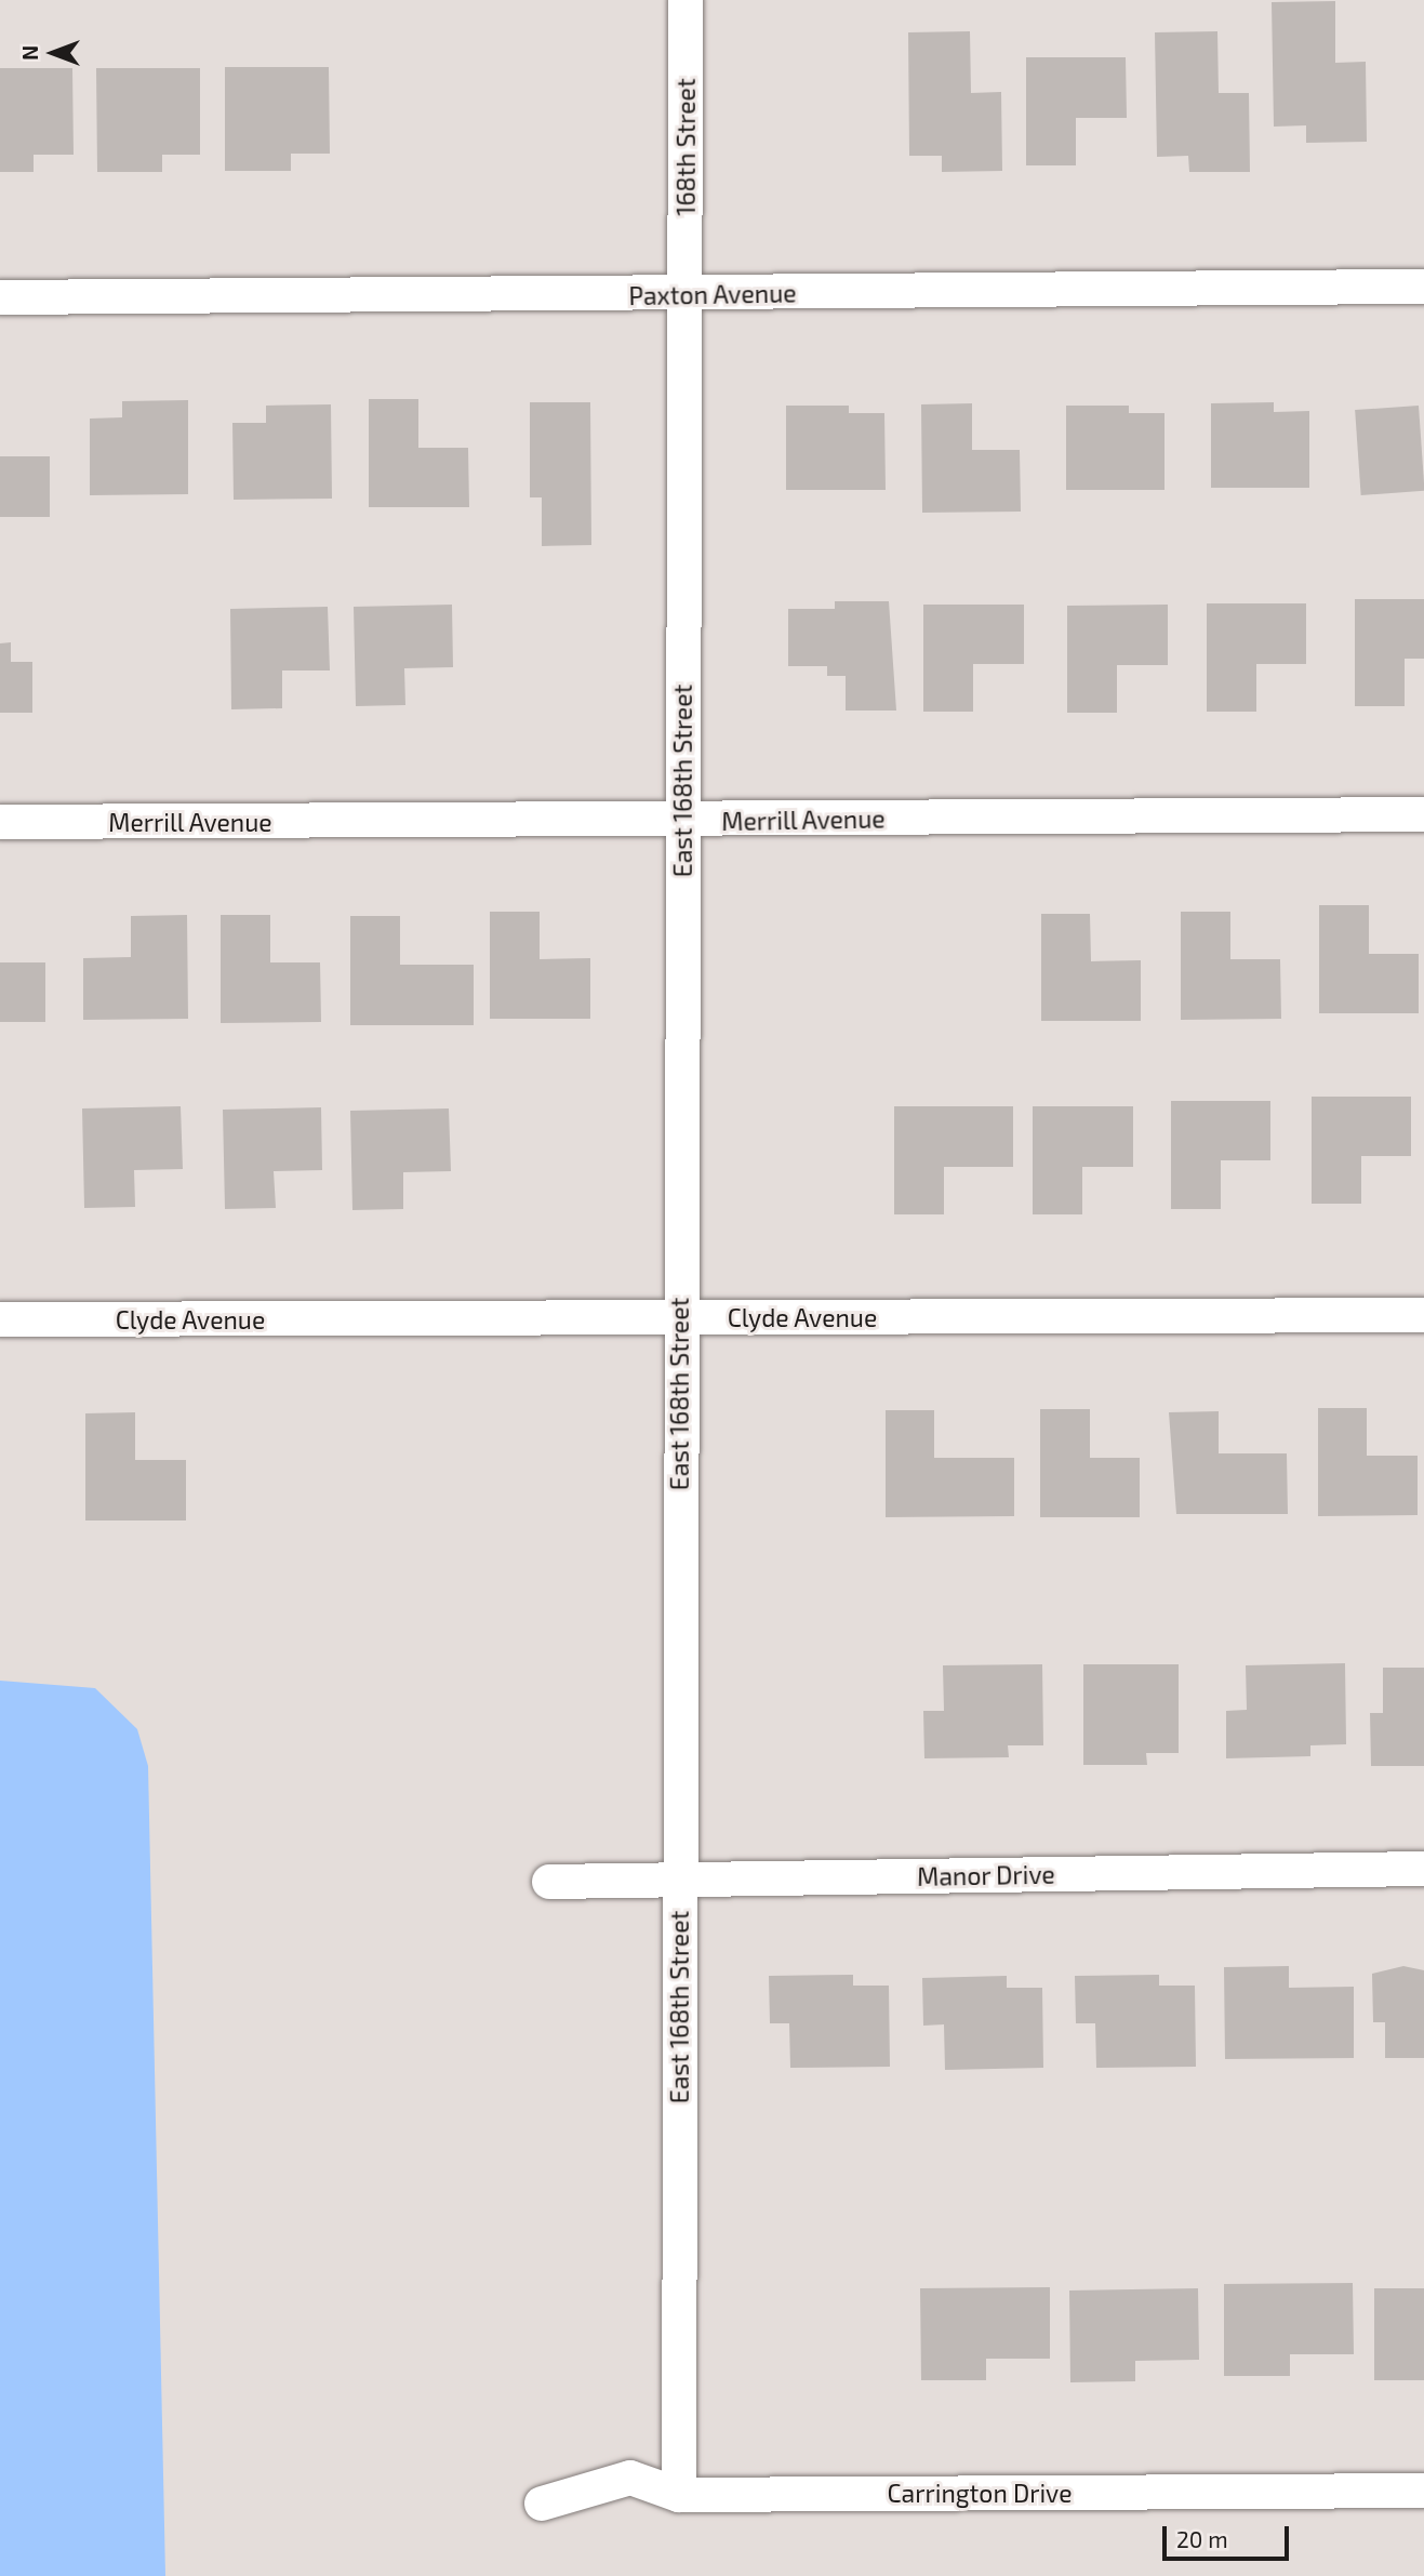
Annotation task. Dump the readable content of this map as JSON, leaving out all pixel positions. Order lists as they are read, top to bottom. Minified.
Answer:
{"streets":{"street":["168th Street","Paxton Avenue","East 168th Street","Merrill Avenue","Clyde Avenue","Manor Drive","Carrington Drive"]},"crossings":[["168th Street","Paxton Avenue"],["168th Street","East 168th Street"],["Paxton Avenue","East 168th Street"],["East 168th Street","Merrill Avenue"],["East 168th Street","Clyde Avenue"],["East 168th Street","Manor Drive"],["East 168th Street","Carrington Drive"]],"scale_bar":"20 m","north":"left"}
